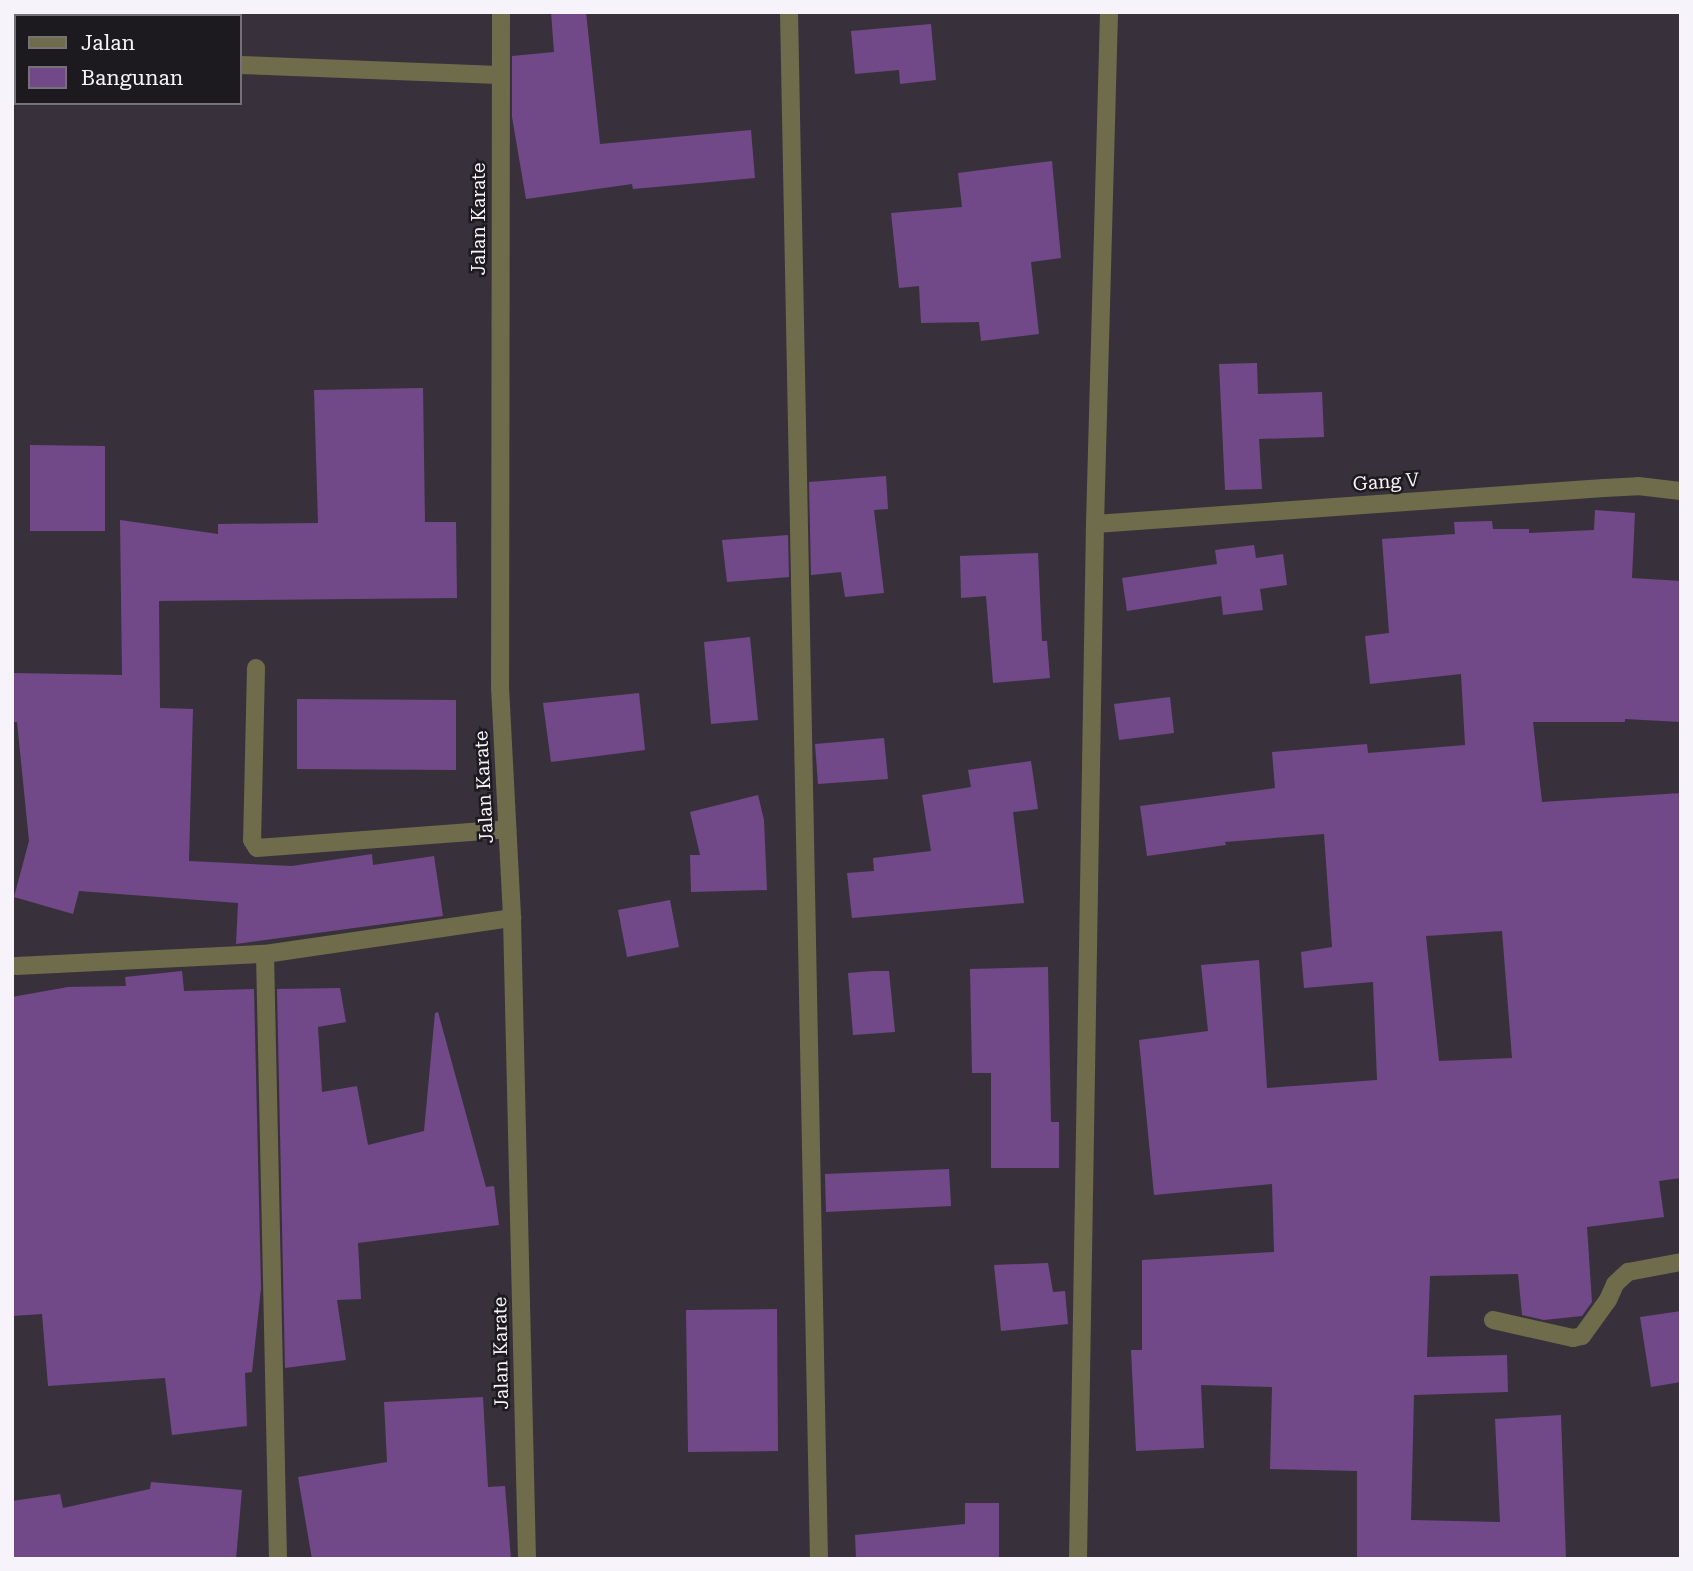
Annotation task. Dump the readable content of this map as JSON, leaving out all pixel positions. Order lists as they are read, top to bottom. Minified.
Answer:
{"streets":{"street":["Jalan Karate","Gang V"]},"legend":["Jalan","Bangunan"]}
